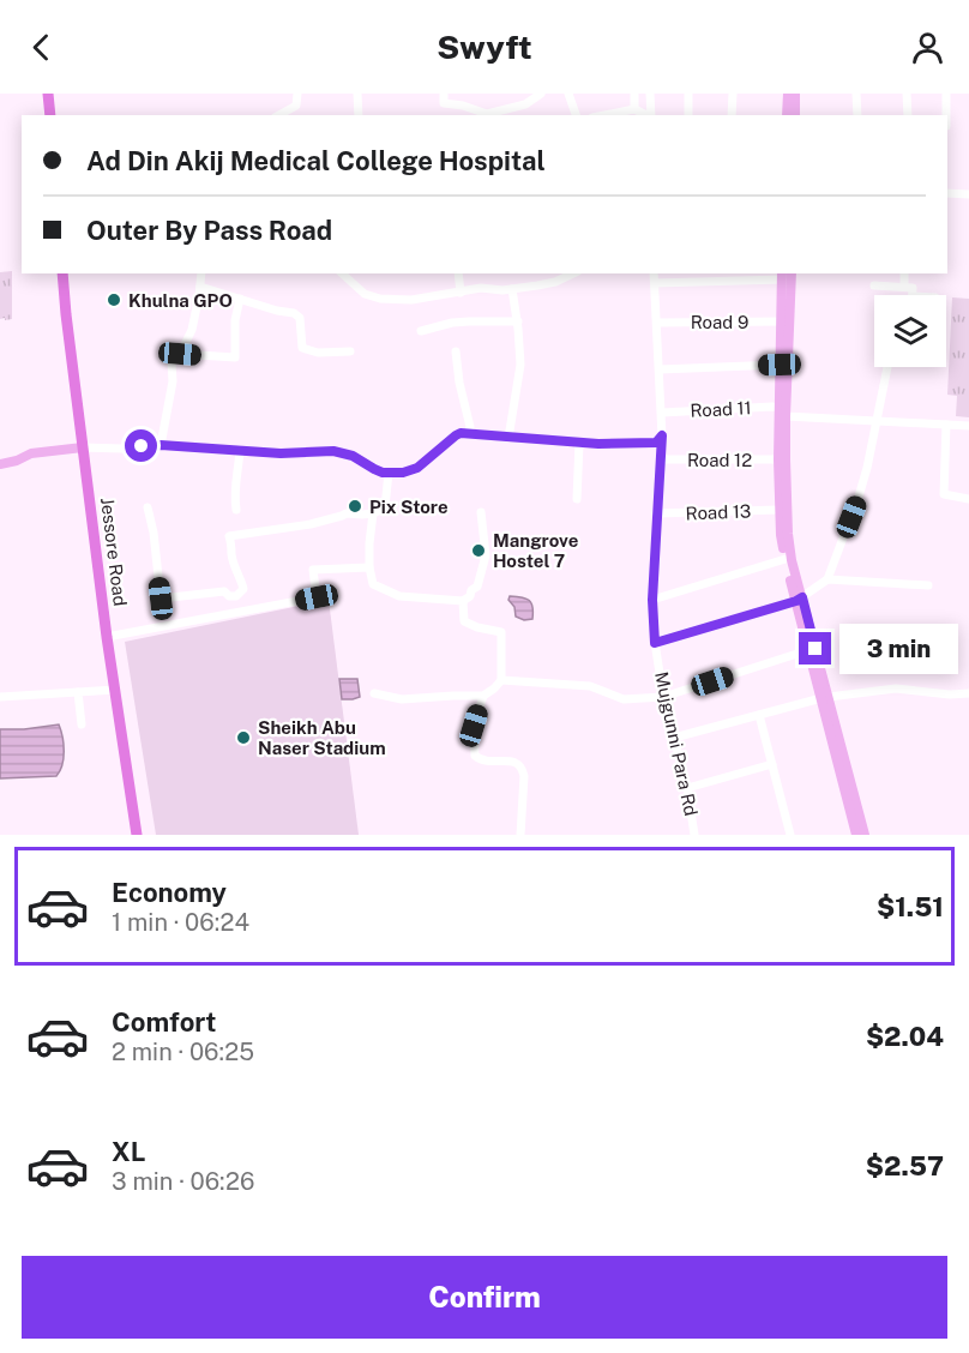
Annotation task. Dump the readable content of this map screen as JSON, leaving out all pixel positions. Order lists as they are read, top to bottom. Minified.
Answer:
{"streets":{"highway":["Jessore Road"],"street":["Road 9","Road 11","Road 12","Road 13","Mujgunni Para Rd"]},"crossings":[["Road 9","Mujgunni Para Rd"],["Road 11","Mujgunni Para Rd"],["Road 12","Mujgunni Para Rd"],["Road 13","Mujgunni Para Rd"]],"places":["Khulna GPO","Pix Store","Mangrove Hostel 7","Sheikh Abu Naser Stadium"],"page":{"header":"Swyft","banner":["Ad Din Akij Medical College Hospital","Outer By Pass Road"],"bubble":"3 min","list":[{"name":"Economy","note":"1 min · 06:24","value":"$1.51"},{"name":"Comfort","note":"2 min · 06:25","value":"$2.04"},{"name":"XL","note":"3 min · 06:26","value":"$2.57"}],"buttons":"Confirm"}}
